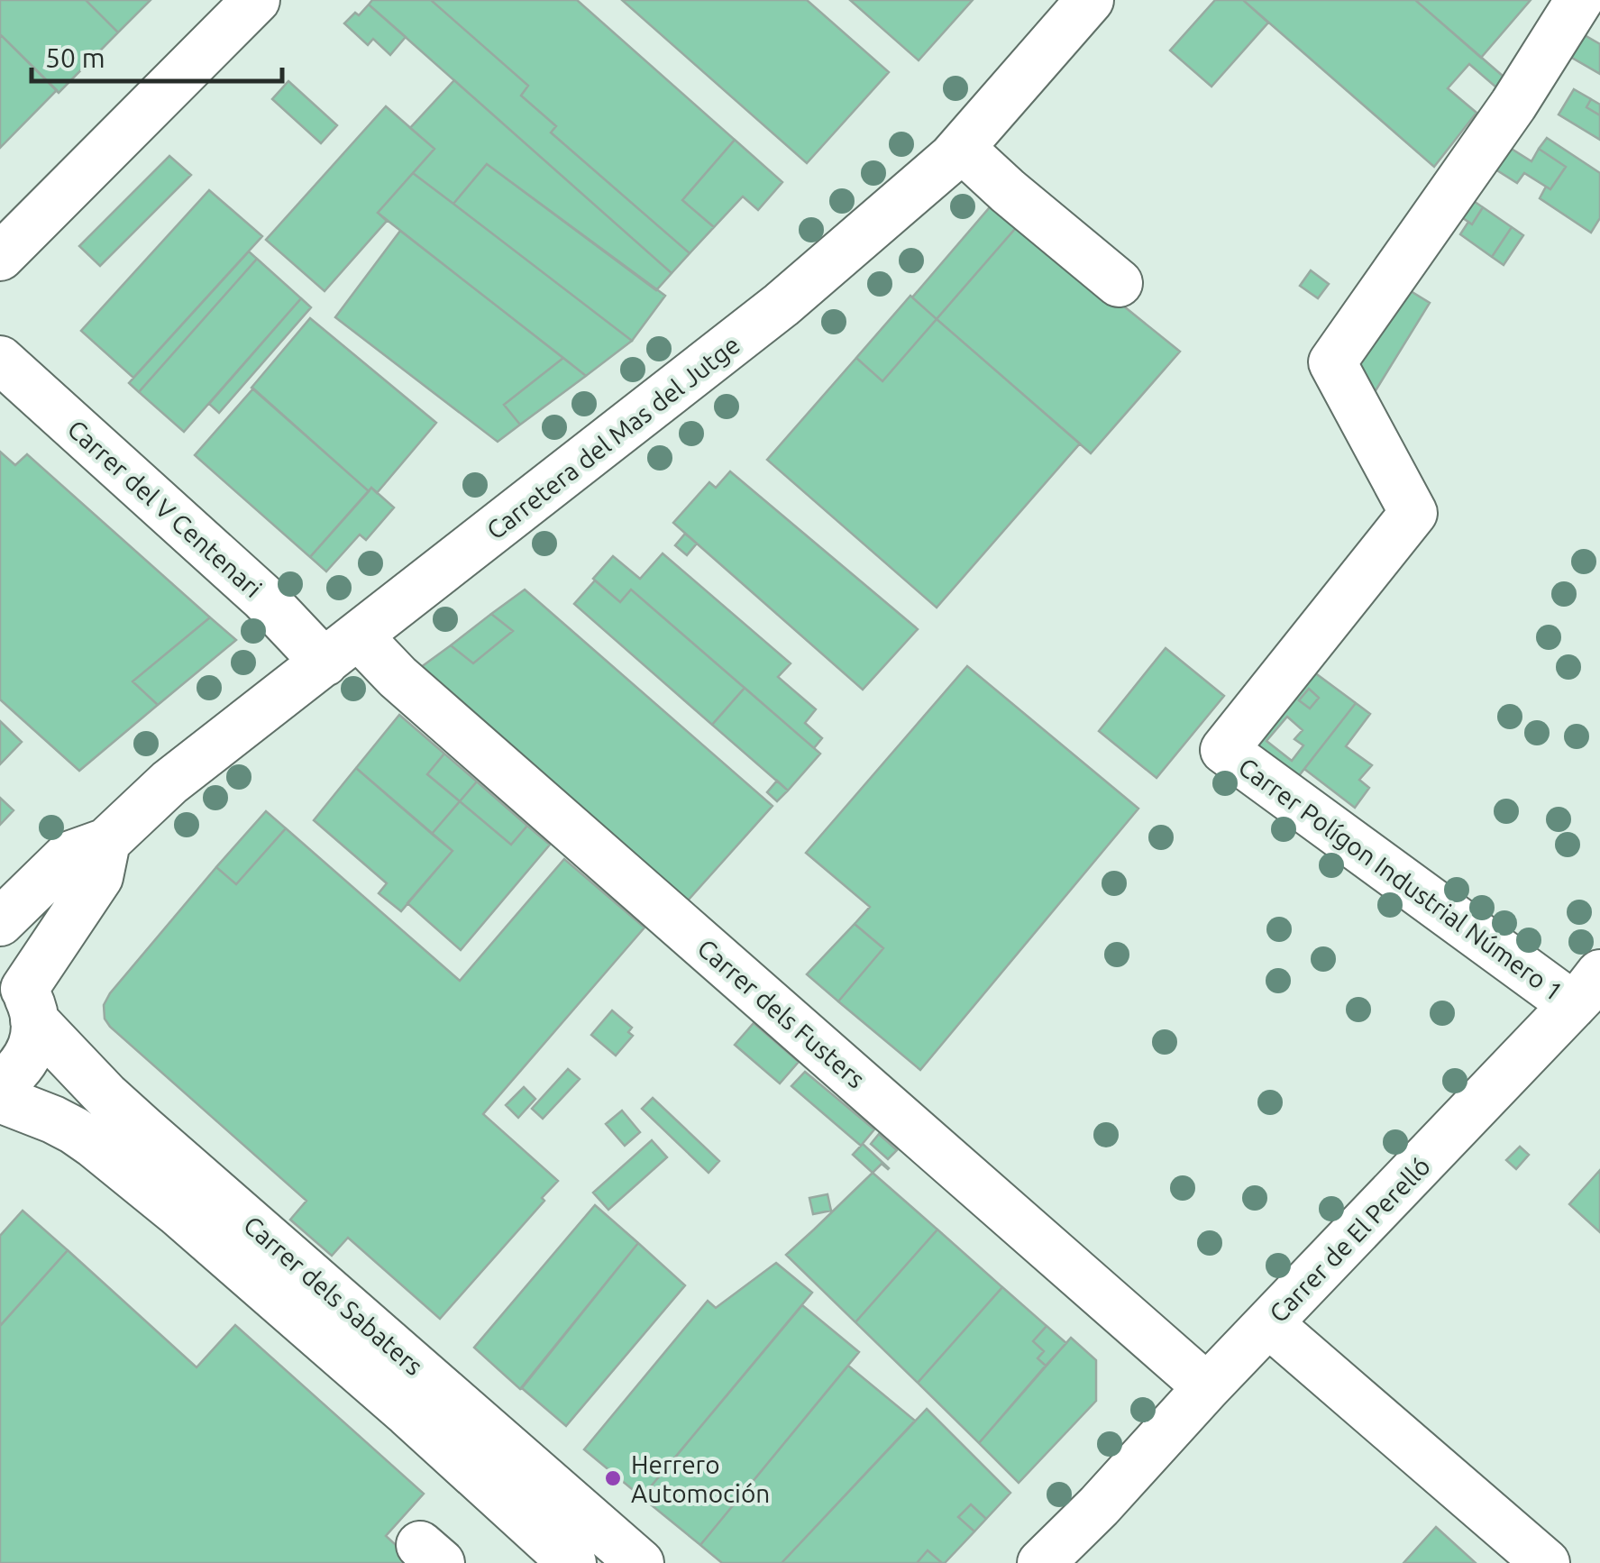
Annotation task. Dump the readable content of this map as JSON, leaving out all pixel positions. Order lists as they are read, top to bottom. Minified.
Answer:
{"streets":{"street":["Carretera del Mas del Jutge","Carrer del V Centenari","Carrer Polígon Industrial Número 1","Carrer dels Fusters","Carrer de El Perelló","Carrer dels Sabaters"]},"crossings":[["Carretera del Mas del Jutge","Carrer del V Centenari"],["Carretera del Mas del Jutge","Carrer dels Fusters"],["Carrer del V Centenari","Carrer dels Fusters"],["Carrer Polígon Industrial Número 1","Carrer de El Perelló"],["Carrer dels Fusters","Carrer de El Perelló"]],"places":["Herrero Automoción"],"scale_bar":"50 m"}
